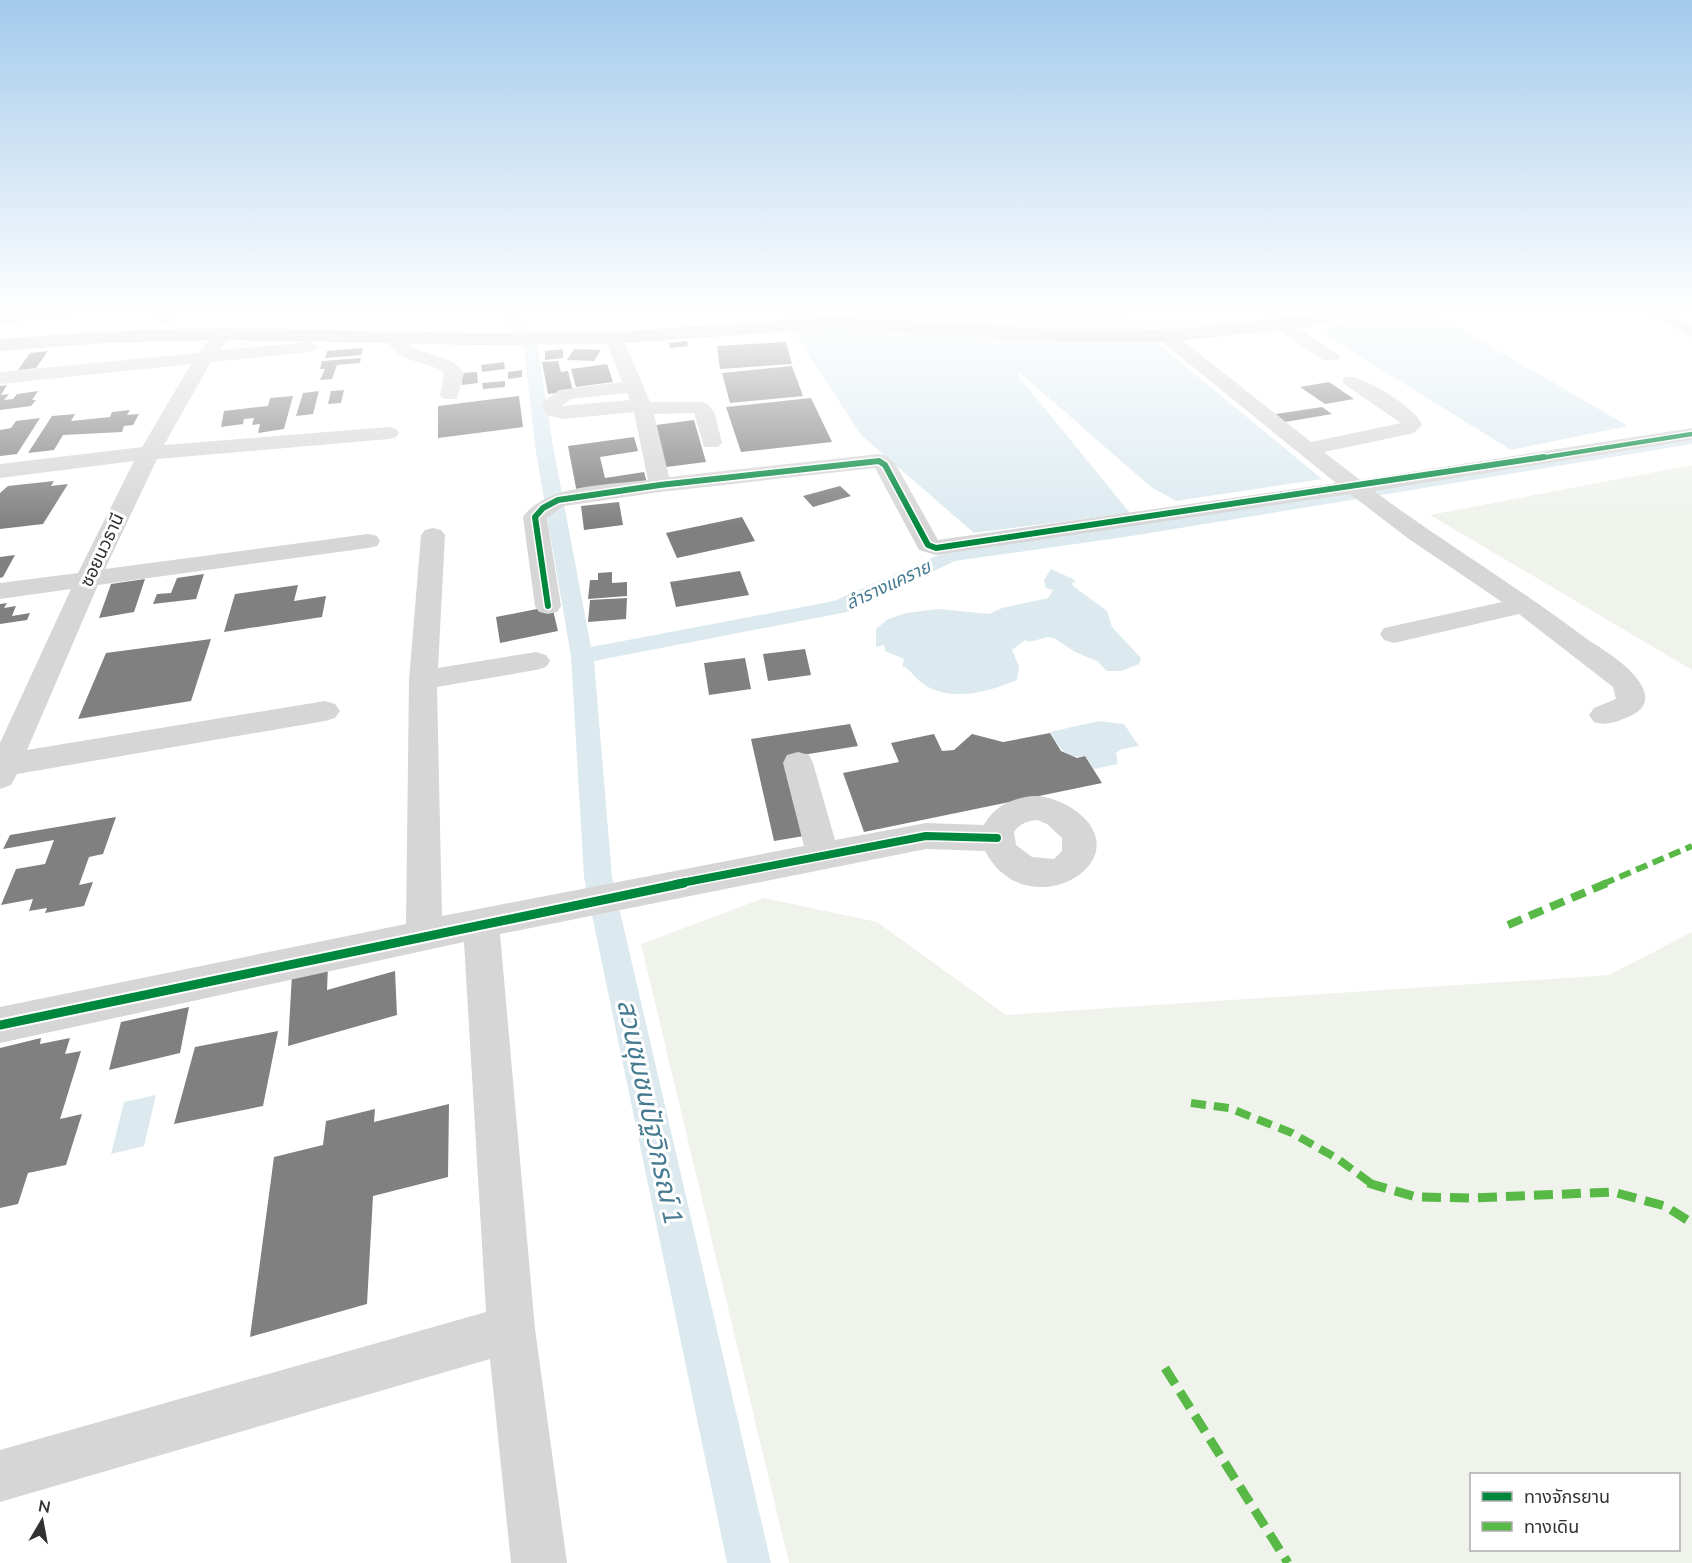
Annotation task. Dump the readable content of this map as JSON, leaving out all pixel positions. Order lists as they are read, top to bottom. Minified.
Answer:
{"streets":{"street":["ซอยนวธานี"]},"water":["ลำรางแคราย","สวนชุมชนปัฐวิกรณ์ 1"],"legend":["ทางจักรยาน","ทางเดิน"],"north":"top"}
